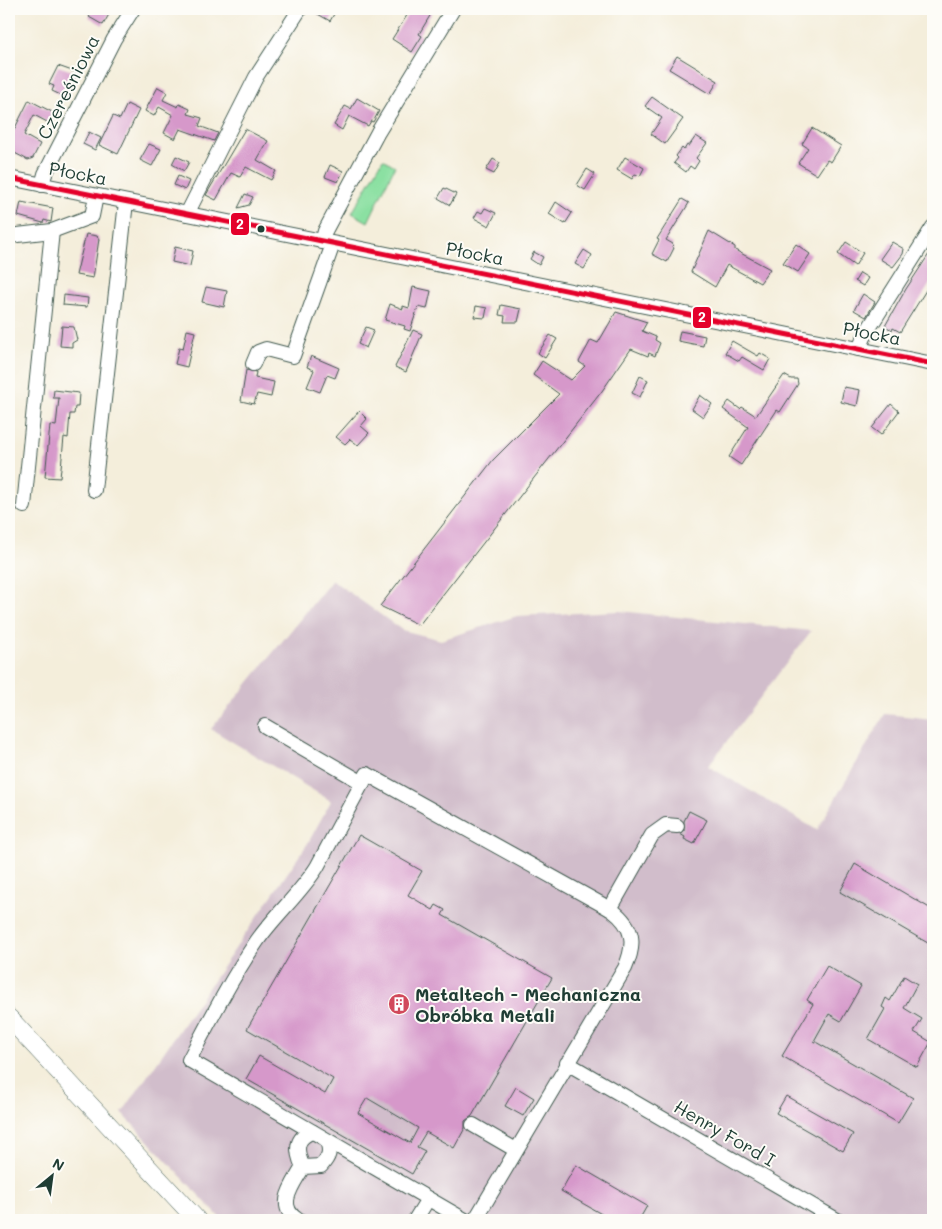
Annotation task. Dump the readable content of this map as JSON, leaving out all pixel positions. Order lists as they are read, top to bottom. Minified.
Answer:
{"streets":{"street":["Czereśniowa","Płocka","Henry Ford I"]},"crossings":[["Czereśniowa","Płocka"]],"places":{"building":["Metaltech - Mechaniczna Obróbka Metali"]},"lines":["transit line 2"],"north":"top right"}
